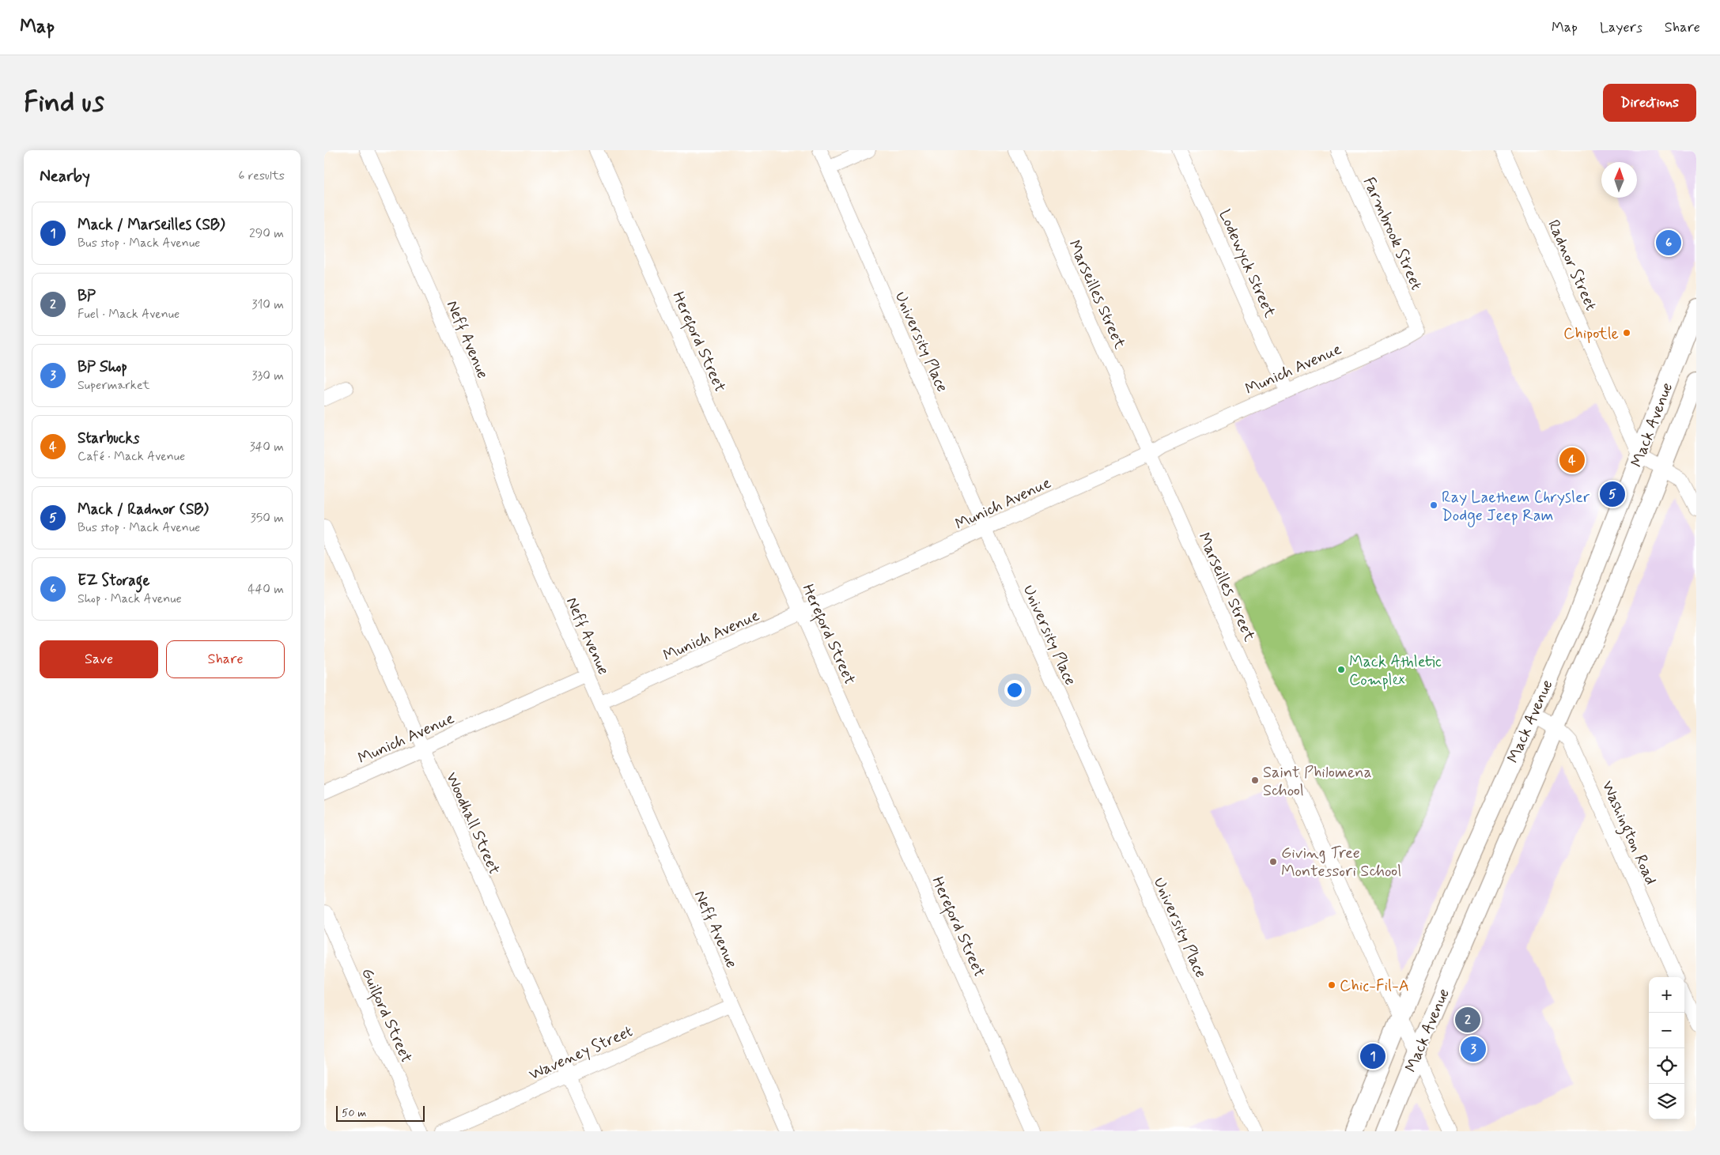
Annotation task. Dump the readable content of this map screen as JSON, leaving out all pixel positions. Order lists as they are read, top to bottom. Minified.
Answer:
{"streets":{"main road":["Mack Avenue"],"street":["Farmbrook Street","Lodewyck Street","Radnor Street","Marseilles Street","Neff Avenue","Hereford Street","University Place","Munich Avenue","Woodhall Street","Washington Road","Guilford Street","Waveney Street"]},"crossings":[["Farmbrook Street","Munich Avenue"],["Lodewyck Street","Munich Avenue"],["Radnor Street","Mack Avenue"],["Marseilles Street","Munich Avenue"],["Marseilles Street","Mack Avenue"],["Neff Avenue","Munich Avenue"],["Neff Avenue","Waveney Street"],["Hereford Street","Munich Avenue"],["University Place","Munich Avenue"],["Munich Avenue","Woodhall Street"],["Mack Avenue","Washington Road"],["Woodhall Street","Waveney Street"]],"places":["Chipotle","Ray Laethem Chrysler Dodge Jeep Ram","Mack Athletic Complex","Saint Philomena School","Giving Tree Montessori School","Chic-Fil-A"],"scale_bar":"50 m","north":"top","page":{"header":"Map","nav":["Map","Layers","Share"],"buttons":["Directions",["Save","Share"]],"title":"Find us","heading":["Nearby","6 results"],"list":[{"mark":"1","name":"Mack / Marseilles (SB)","note":"Bus stop · Mack Avenue","value":"290 m"},{"mark":"2","name":"BP","note":"Fuel · Mack Avenue","value":"310 m"},{"mark":"3","name":"BP Shop","note":"Supermarket","value":"330 m"},{"mark":"4","name":"Starbucks","note":"Café · Mack Avenue","value":"340 m"},{"mark":"5","name":"Mack / Radnor (SB)","note":"Bus stop · Mack Avenue","value":"350 m"},{"mark":"6","name":"EZ Storage","note":"Shop · Mack Avenue","value":"440 m"}],"pins":["6","4","5","2","3","1"],"map_buttons":["+","−"],"scale":"50 m"}}
